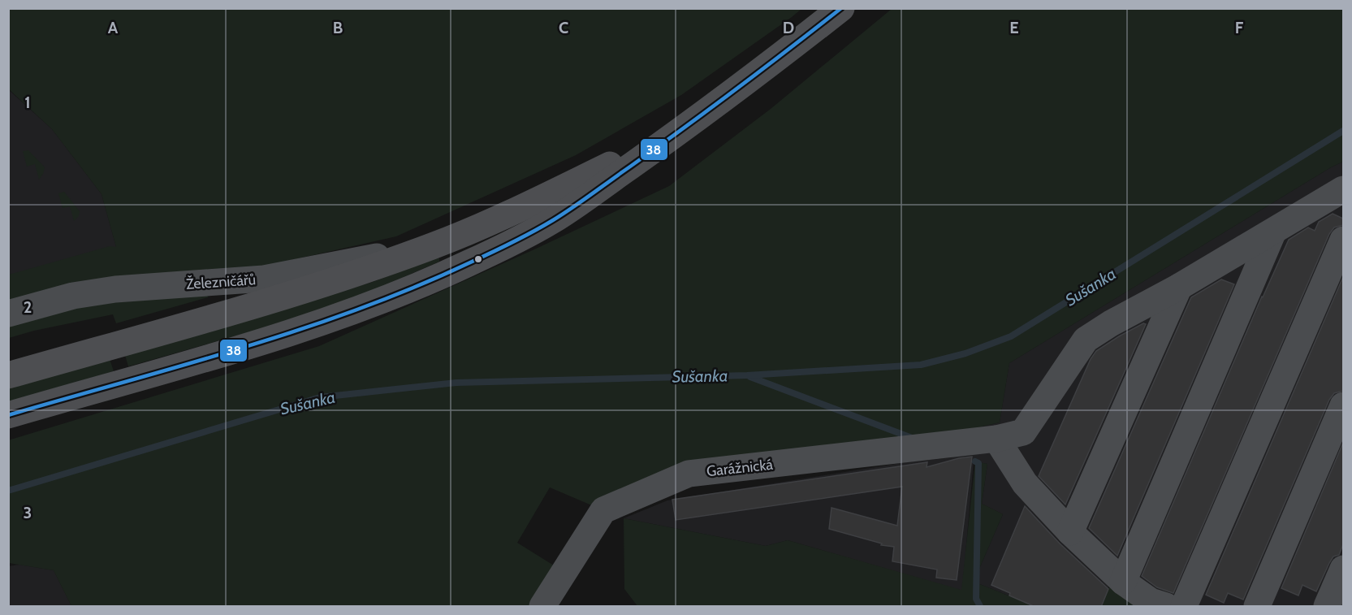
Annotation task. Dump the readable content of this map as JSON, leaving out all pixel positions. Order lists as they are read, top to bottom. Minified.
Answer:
{"streets":{"street":["Železničářů","Garážnická"]},"water":["Sušanka"],"lines":["transit line 38"],"grid":{"columns":["A","B","C","D","E","F"],"rows":["1","2","3"]}}
